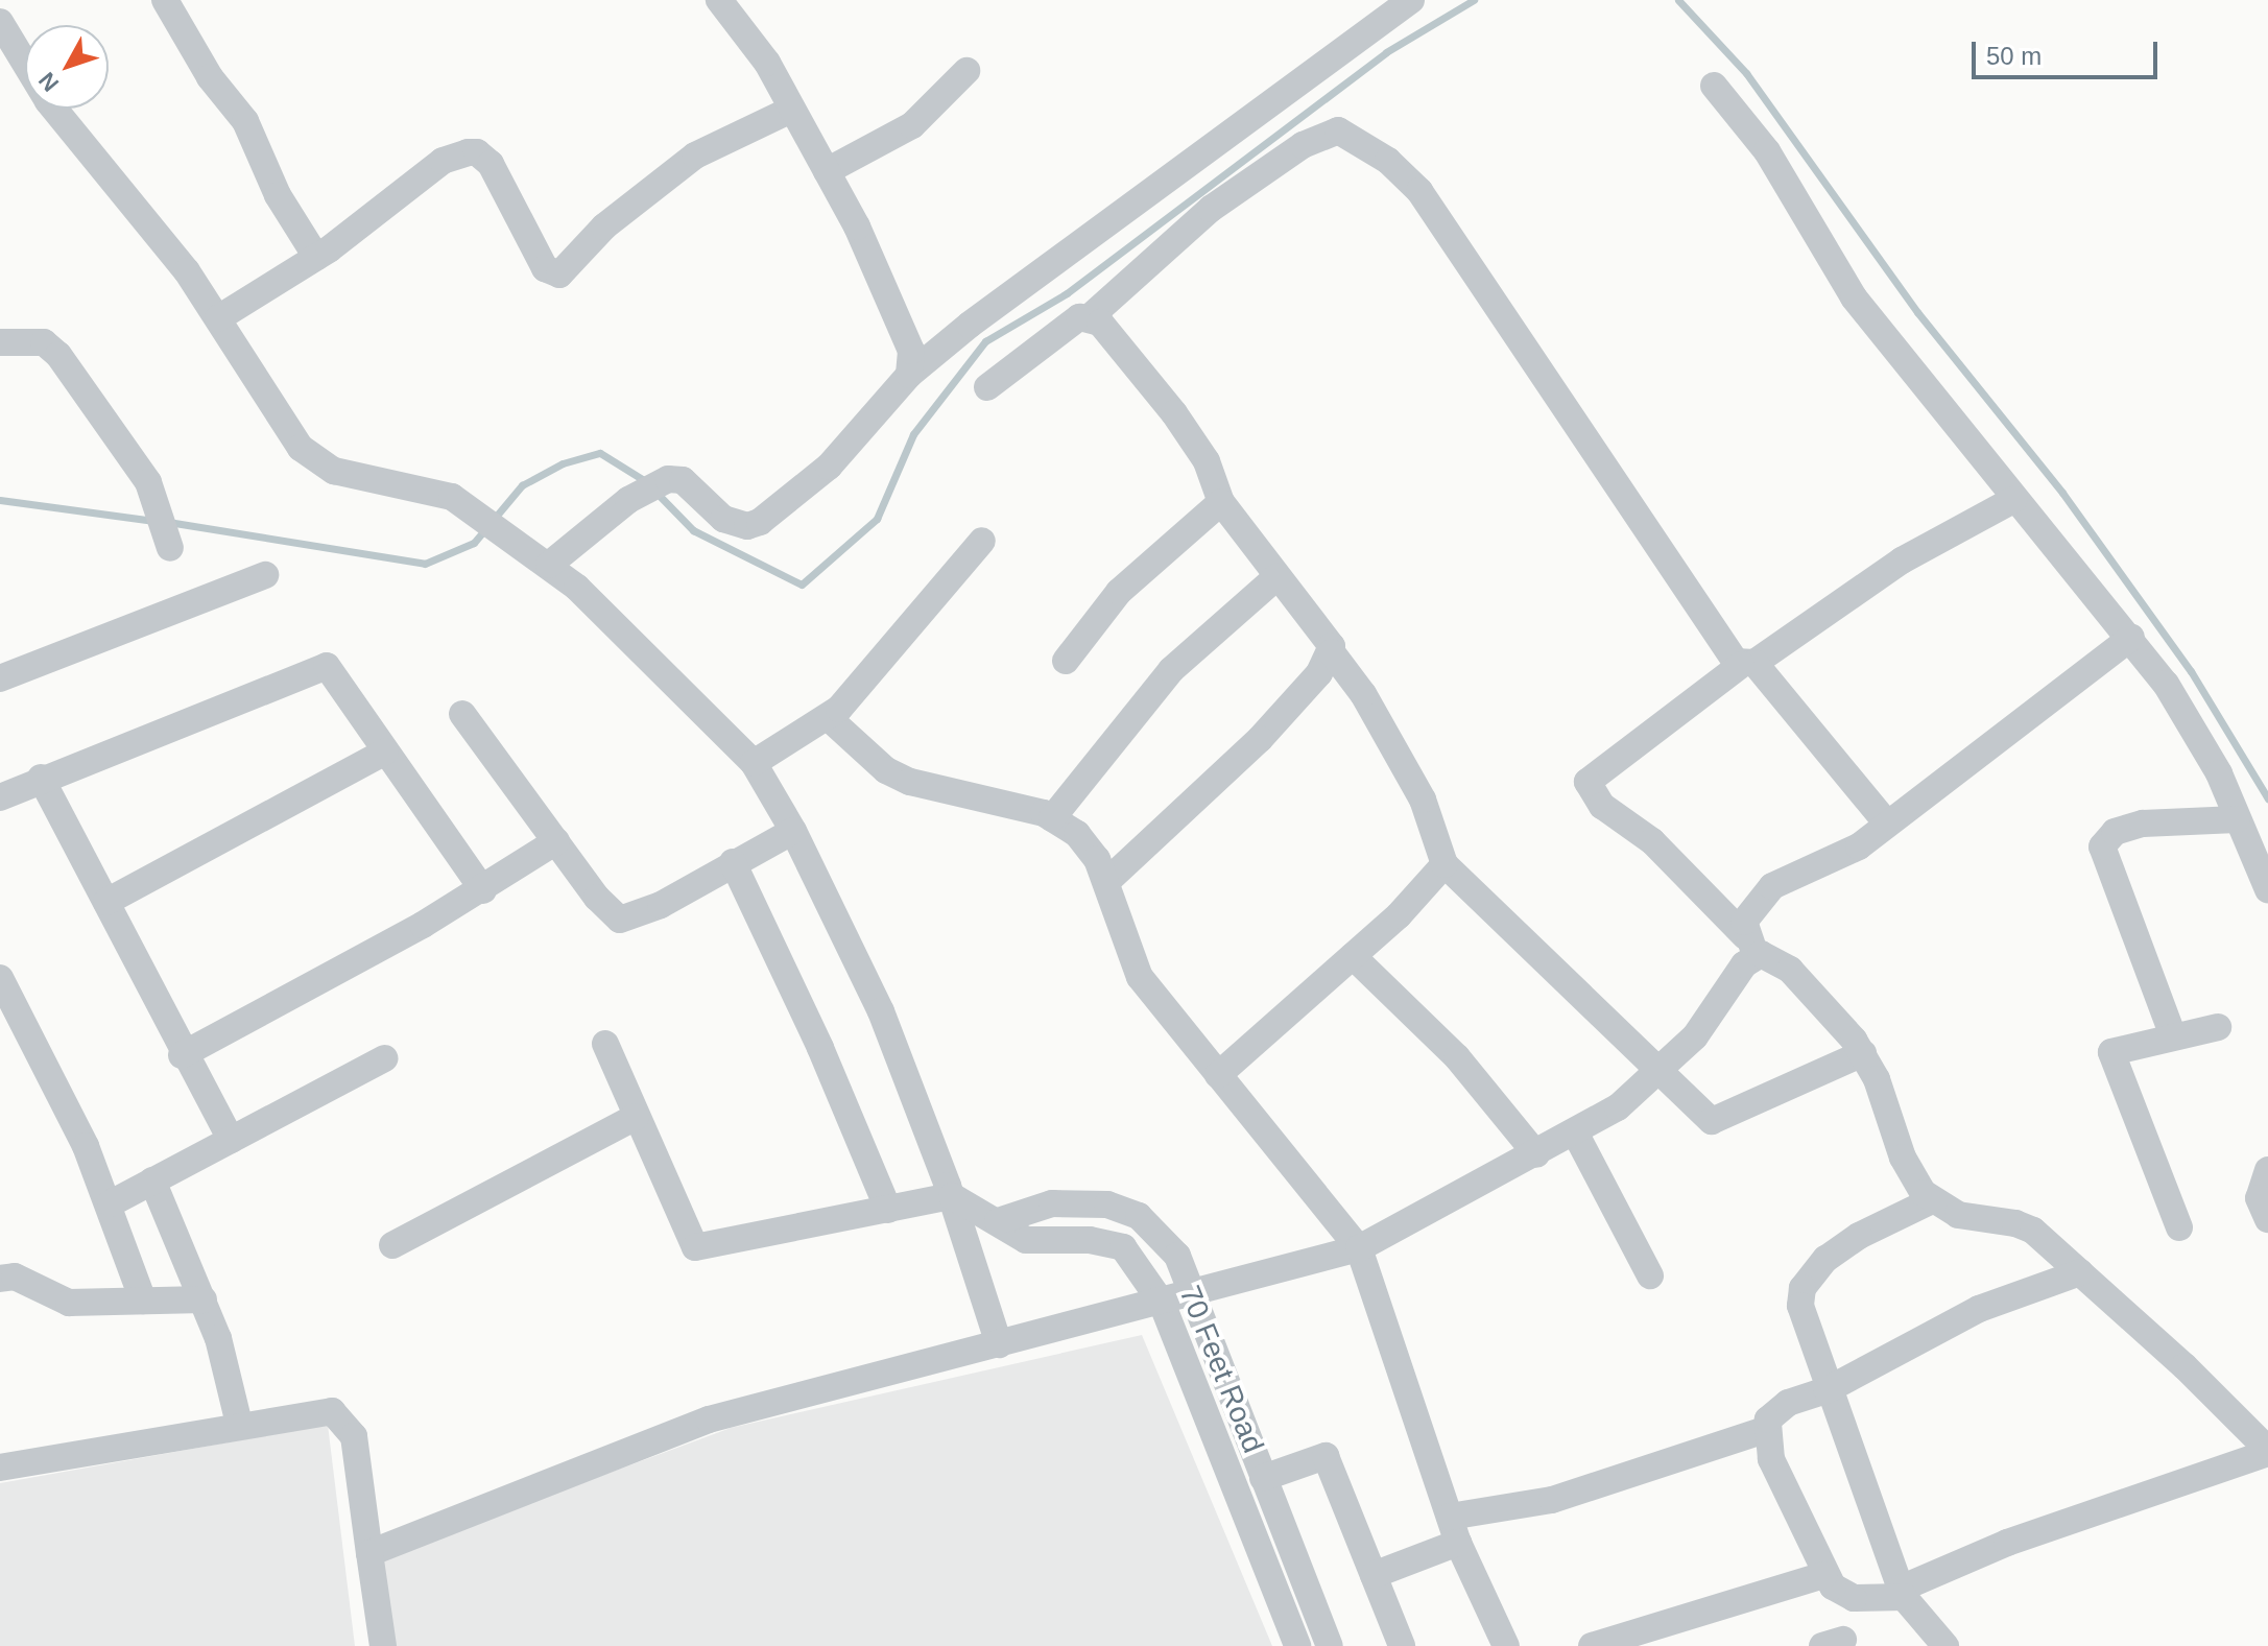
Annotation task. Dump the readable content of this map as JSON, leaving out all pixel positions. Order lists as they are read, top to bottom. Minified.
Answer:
{"streets":{"street":["70 Feet Road"]},"scale_bar":"50 m","north":"bottom left"}
